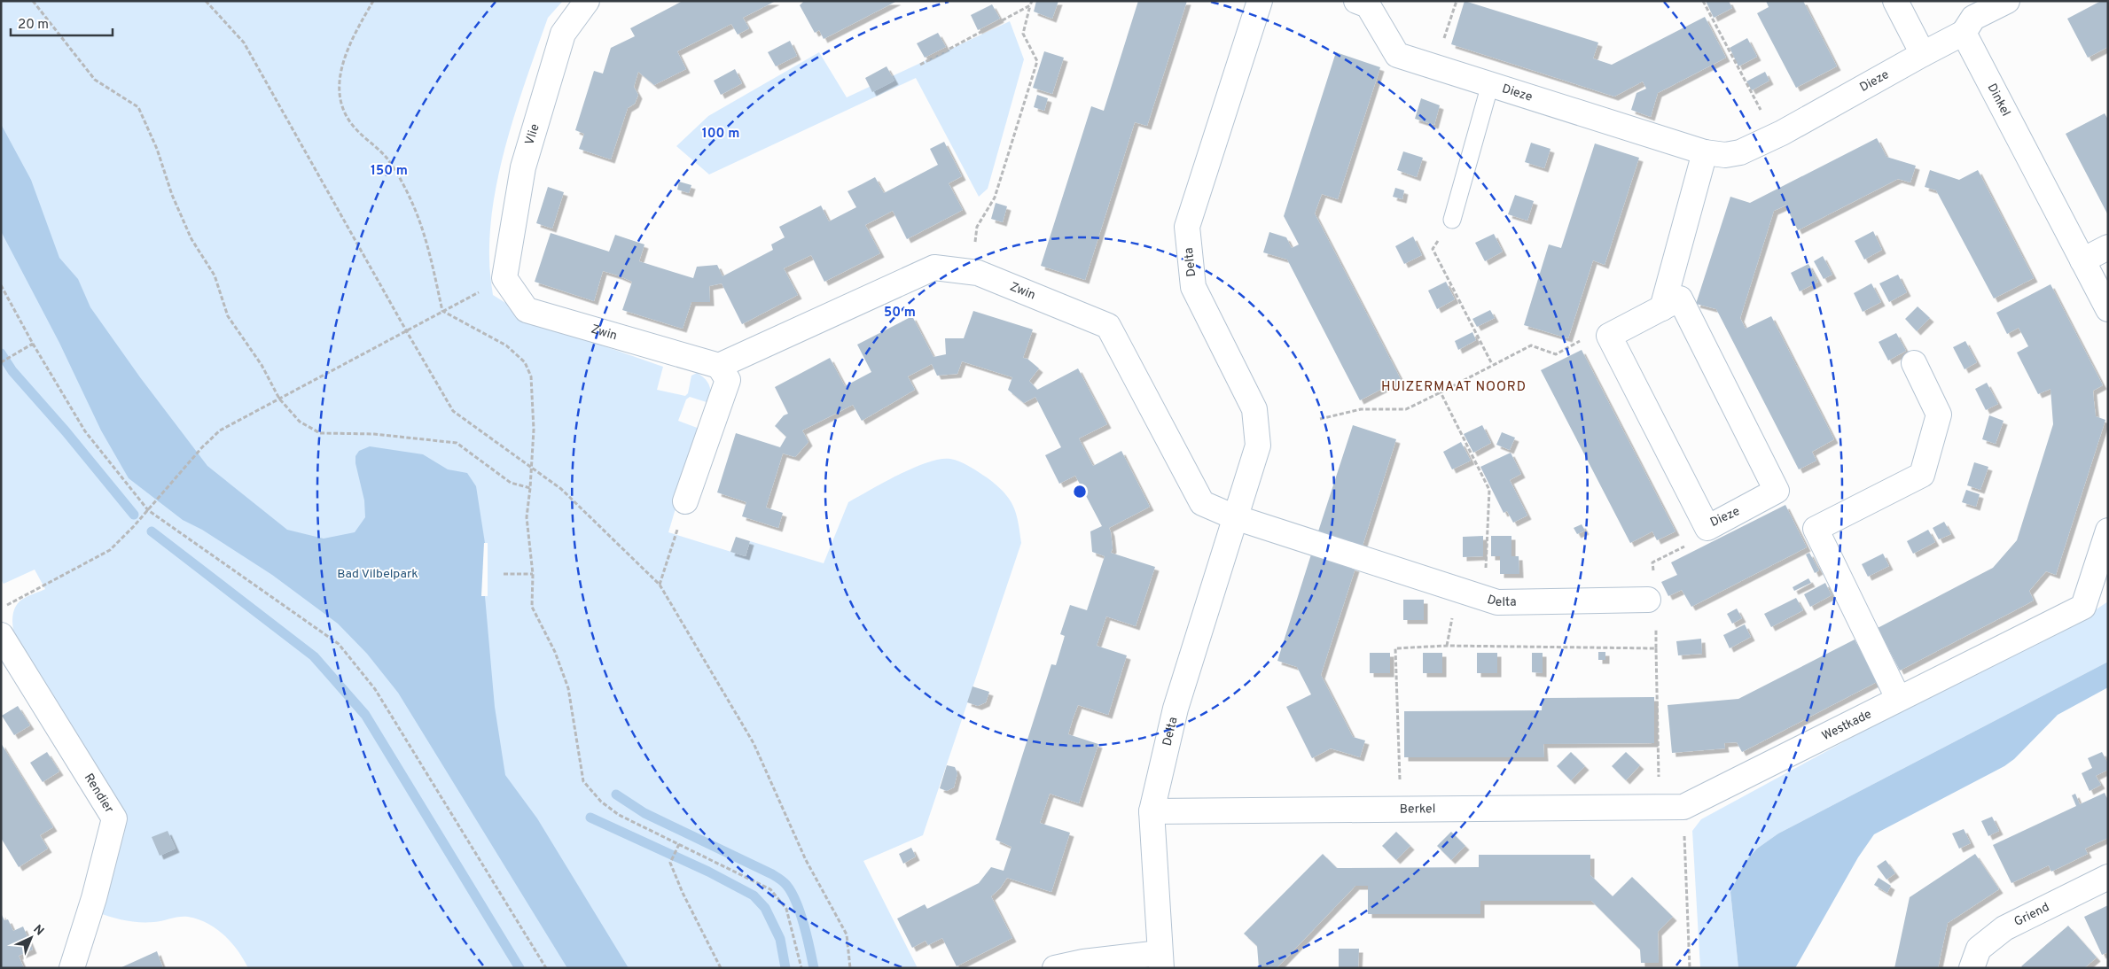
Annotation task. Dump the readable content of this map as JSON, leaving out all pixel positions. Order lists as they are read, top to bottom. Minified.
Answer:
{"streets":{"street":["Dieze","Dinkel","Vlie","Delta","Zwin","Westkade","Rendier","Berkel","Griend"]},"crossings":[["Vlie","Zwin"],["Delta","Zwin"],["Delta","Berkel"],["Westkade","Berkel"]],"districts":["HUIZERMAAT NOORD"],"parks":["Bad Vilbelpark"],"scale_bar":"20 m","north":"top right","rings":["100 m","150 m","50 m"]}
